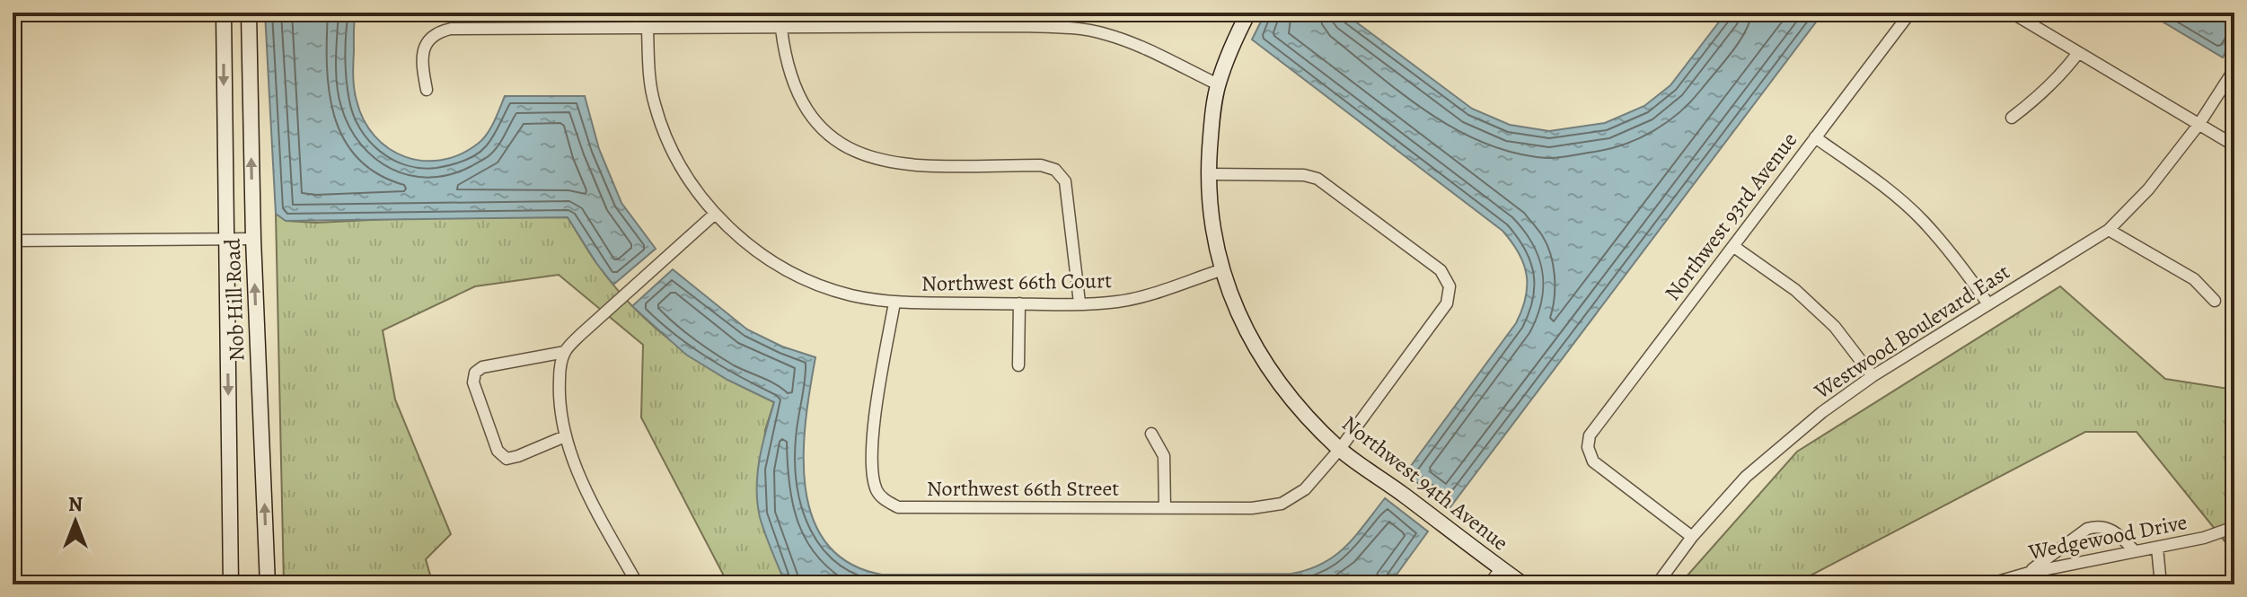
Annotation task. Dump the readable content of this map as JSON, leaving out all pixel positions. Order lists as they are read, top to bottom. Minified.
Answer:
{"streets":{"main road":["Nob Hill Road","Northwest 94th Avenue"],"street":["Northwest 93rd Avenue","Northwest 66th Court","Westwood Boulevard East","Northwest 66th Street","Wedgewood Drive"]},"crossings":[["Northwest 93rd Avenue","Westwood Boulevard East"],["Northwest 66th Court","Northwest 94th Avenue"],["Northwest 66th Court","Northwest 66th Street"],["Northwest 94th Avenue","Northwest 66th Street"]],"north":"top"}
